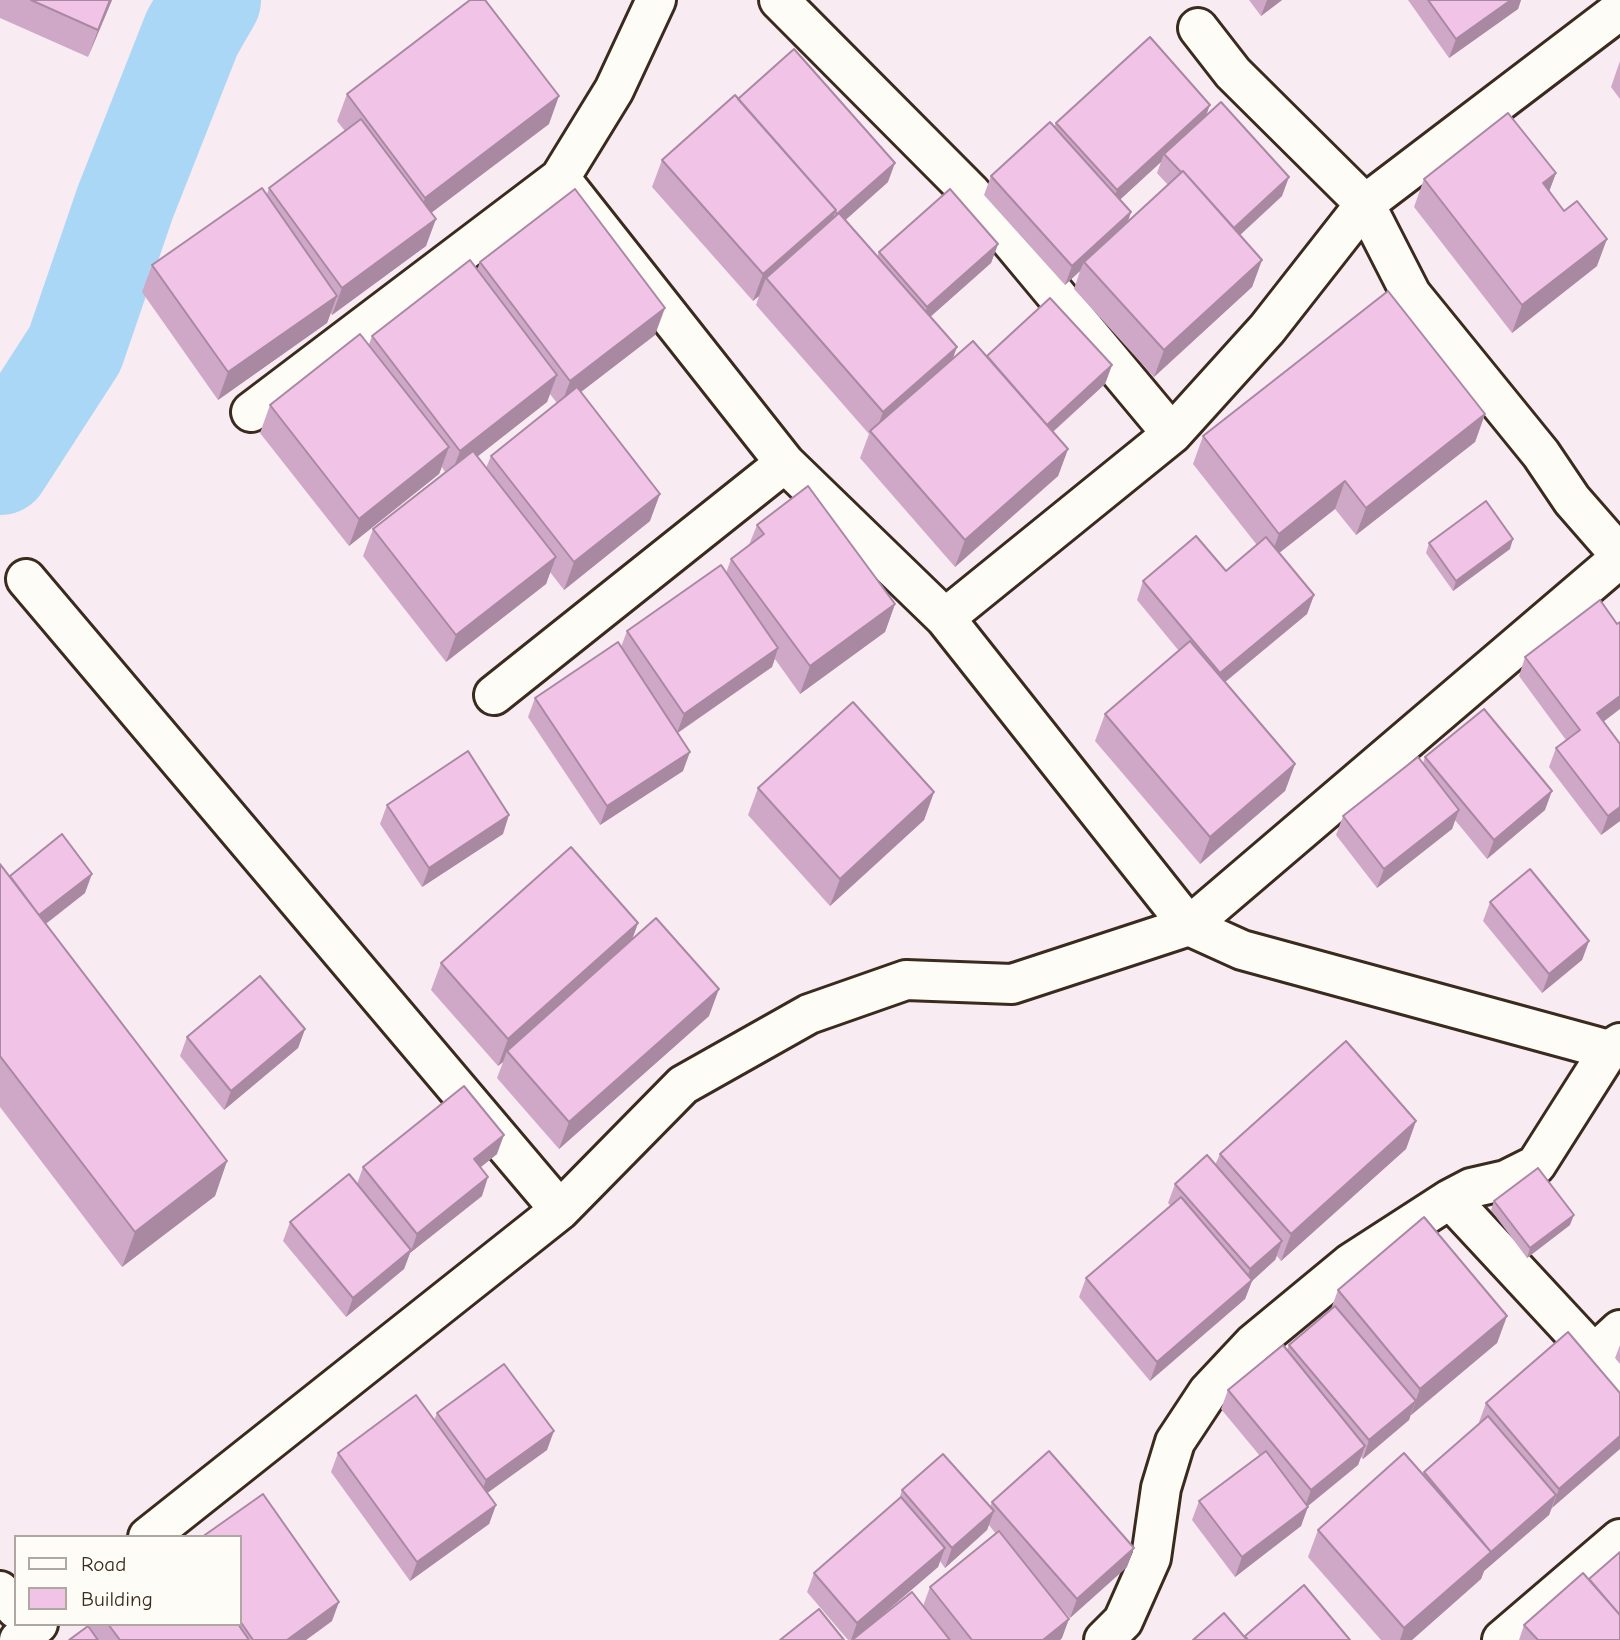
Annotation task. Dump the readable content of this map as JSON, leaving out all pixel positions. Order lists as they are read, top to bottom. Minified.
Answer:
{"legend":["Road","Building"]}
